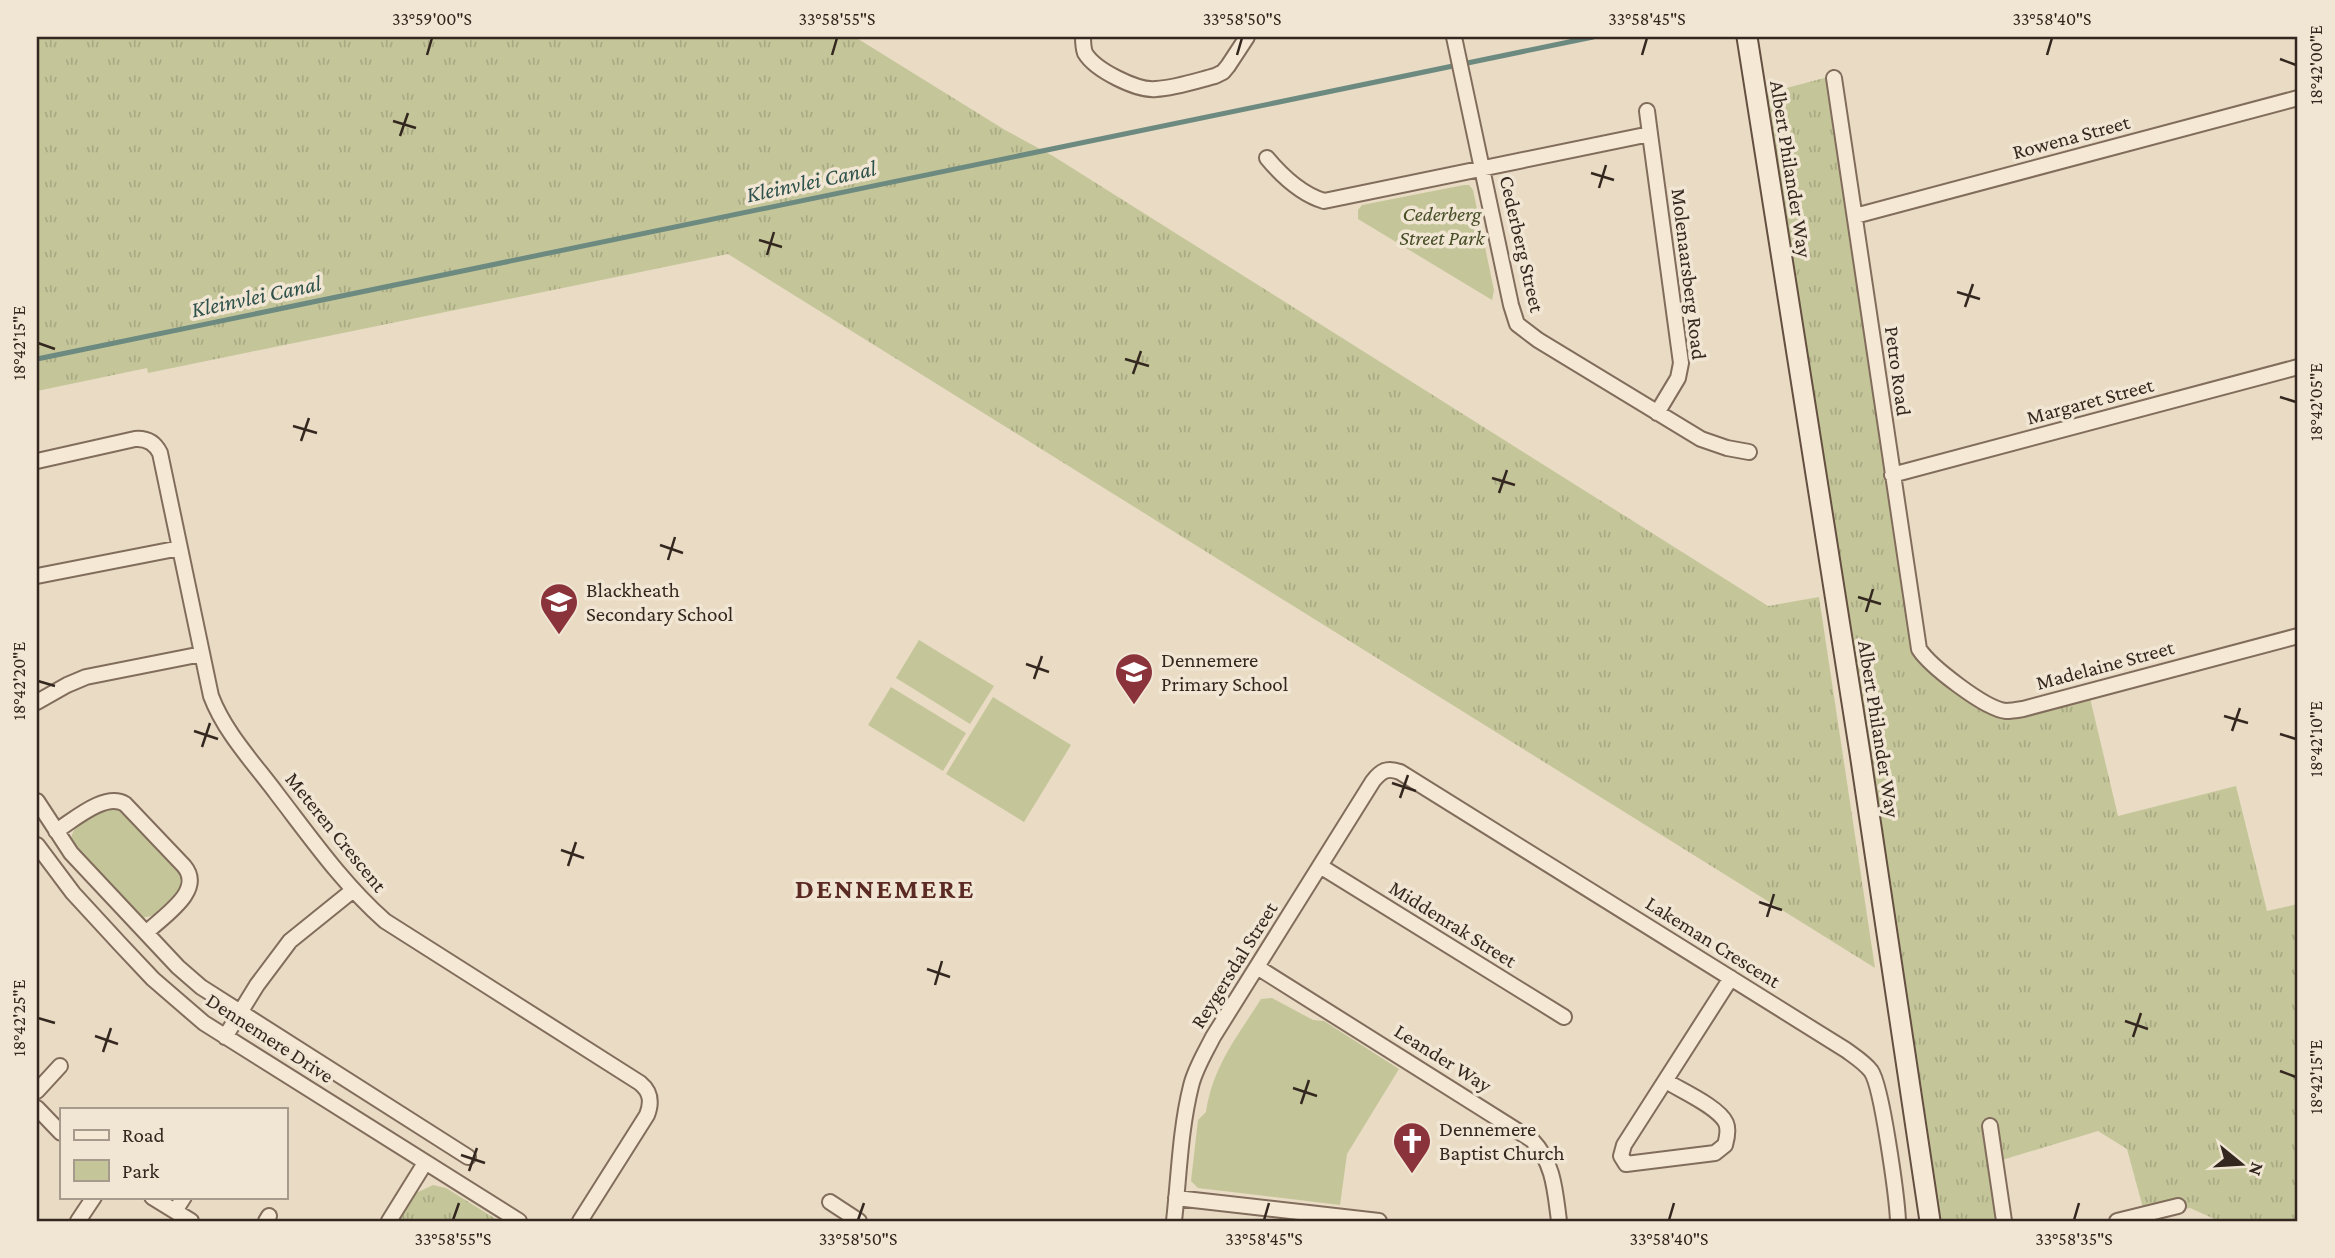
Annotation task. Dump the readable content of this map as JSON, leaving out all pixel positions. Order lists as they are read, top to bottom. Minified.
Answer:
{"streets":{"street":["Rowena Street","Albert Philander Way","Cederberg Street","Molenaarsberg Road","Petro Road","Margaret Street","Madelaine Street","Meteren Crescent","Middenrak Street","Lakeman Crescent","Reygersdal Street","Dennemere Drive","Leander Way"]},"crossings":[["Rowena Street","Petro Road"],["Cederberg Street","Molenaarsberg Road"],["Petro Road","Margaret Street"],["Petro Road","Madelaine Street"],["Middenrak Street","Reygersdal Street"],["Lakeman Crescent","Reygersdal Street"],["Reygersdal Street","Leander Way"]],"districts":["DENNEMERE"],"water":["Kleinvlei Canal"],"parks":["Cederberg Street Park"],"places":{"school or university":["Blackheath Secondary School","Dennemere Primary School"],"church":["Dennemere Baptist Church"]},"legend":["Road","Park"],"north":"right","coordinates":["33°59'00\"S","33°58'55\"S","33°58'50\"S","33°58'45\"S","33°58'40\"S","18°42'00\"E","18°42'15\"E","18°42'05\"E","18°42'20\"E","18°42'10\"E","18°42'25\"E","33°58'35\"S"]}
